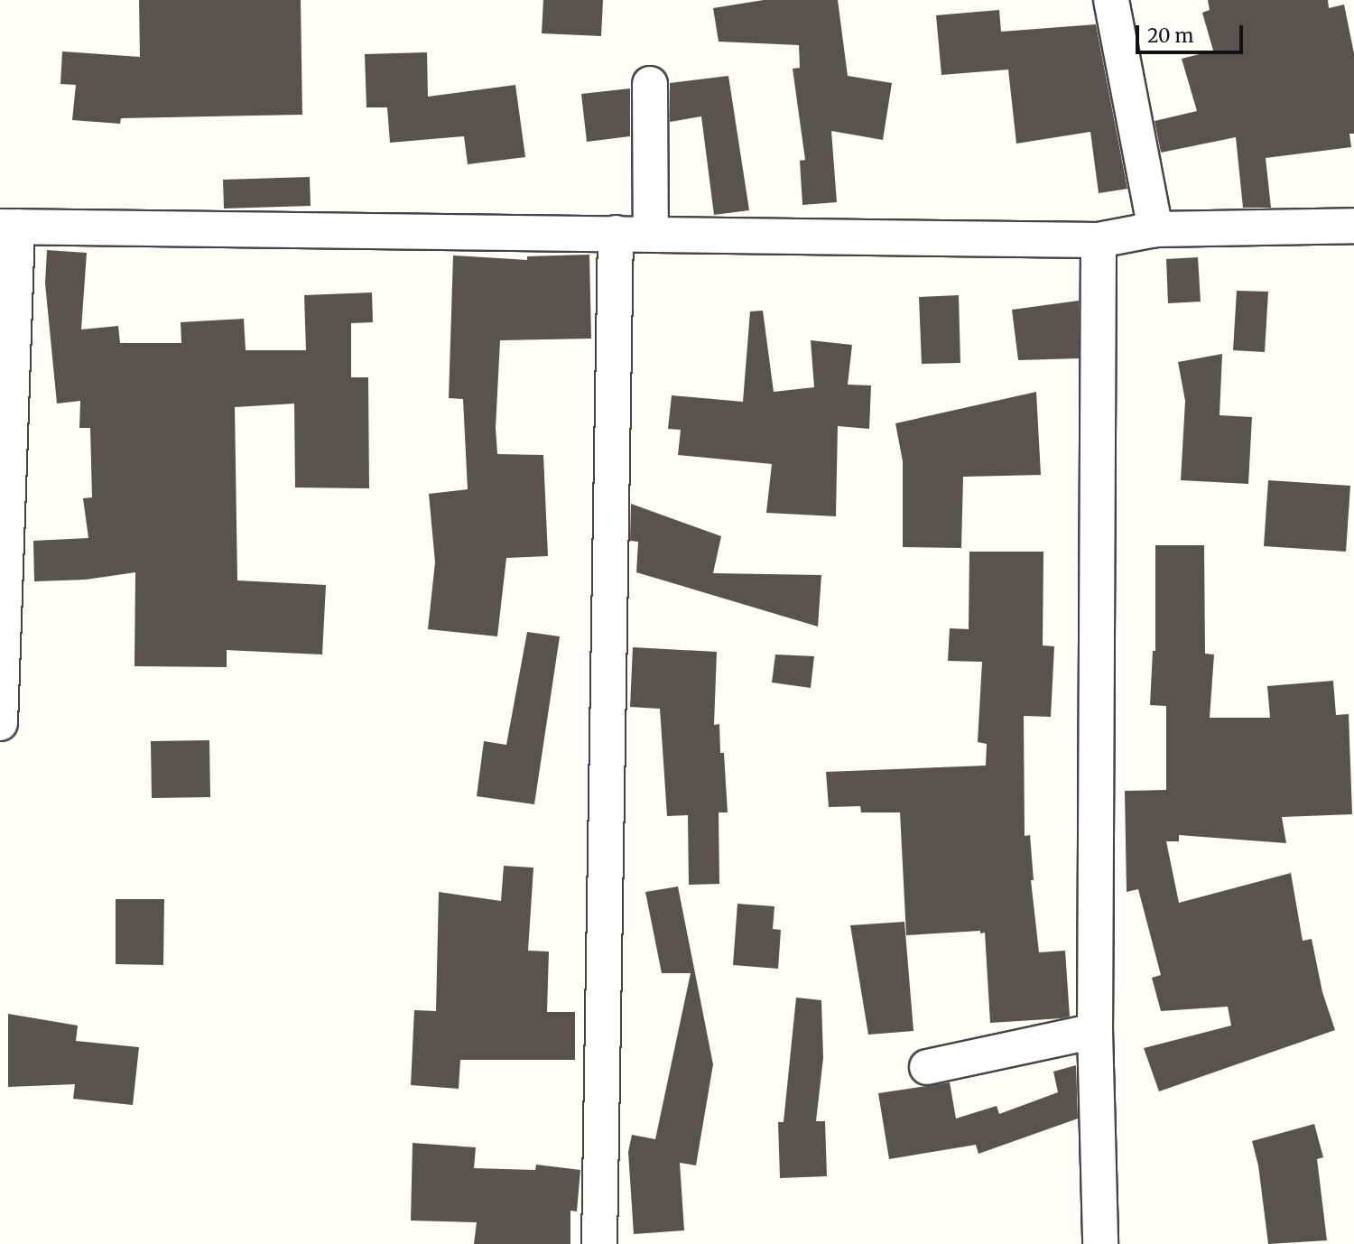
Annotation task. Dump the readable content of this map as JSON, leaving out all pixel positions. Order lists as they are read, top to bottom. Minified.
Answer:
{"scale_bar":"20 m"}
